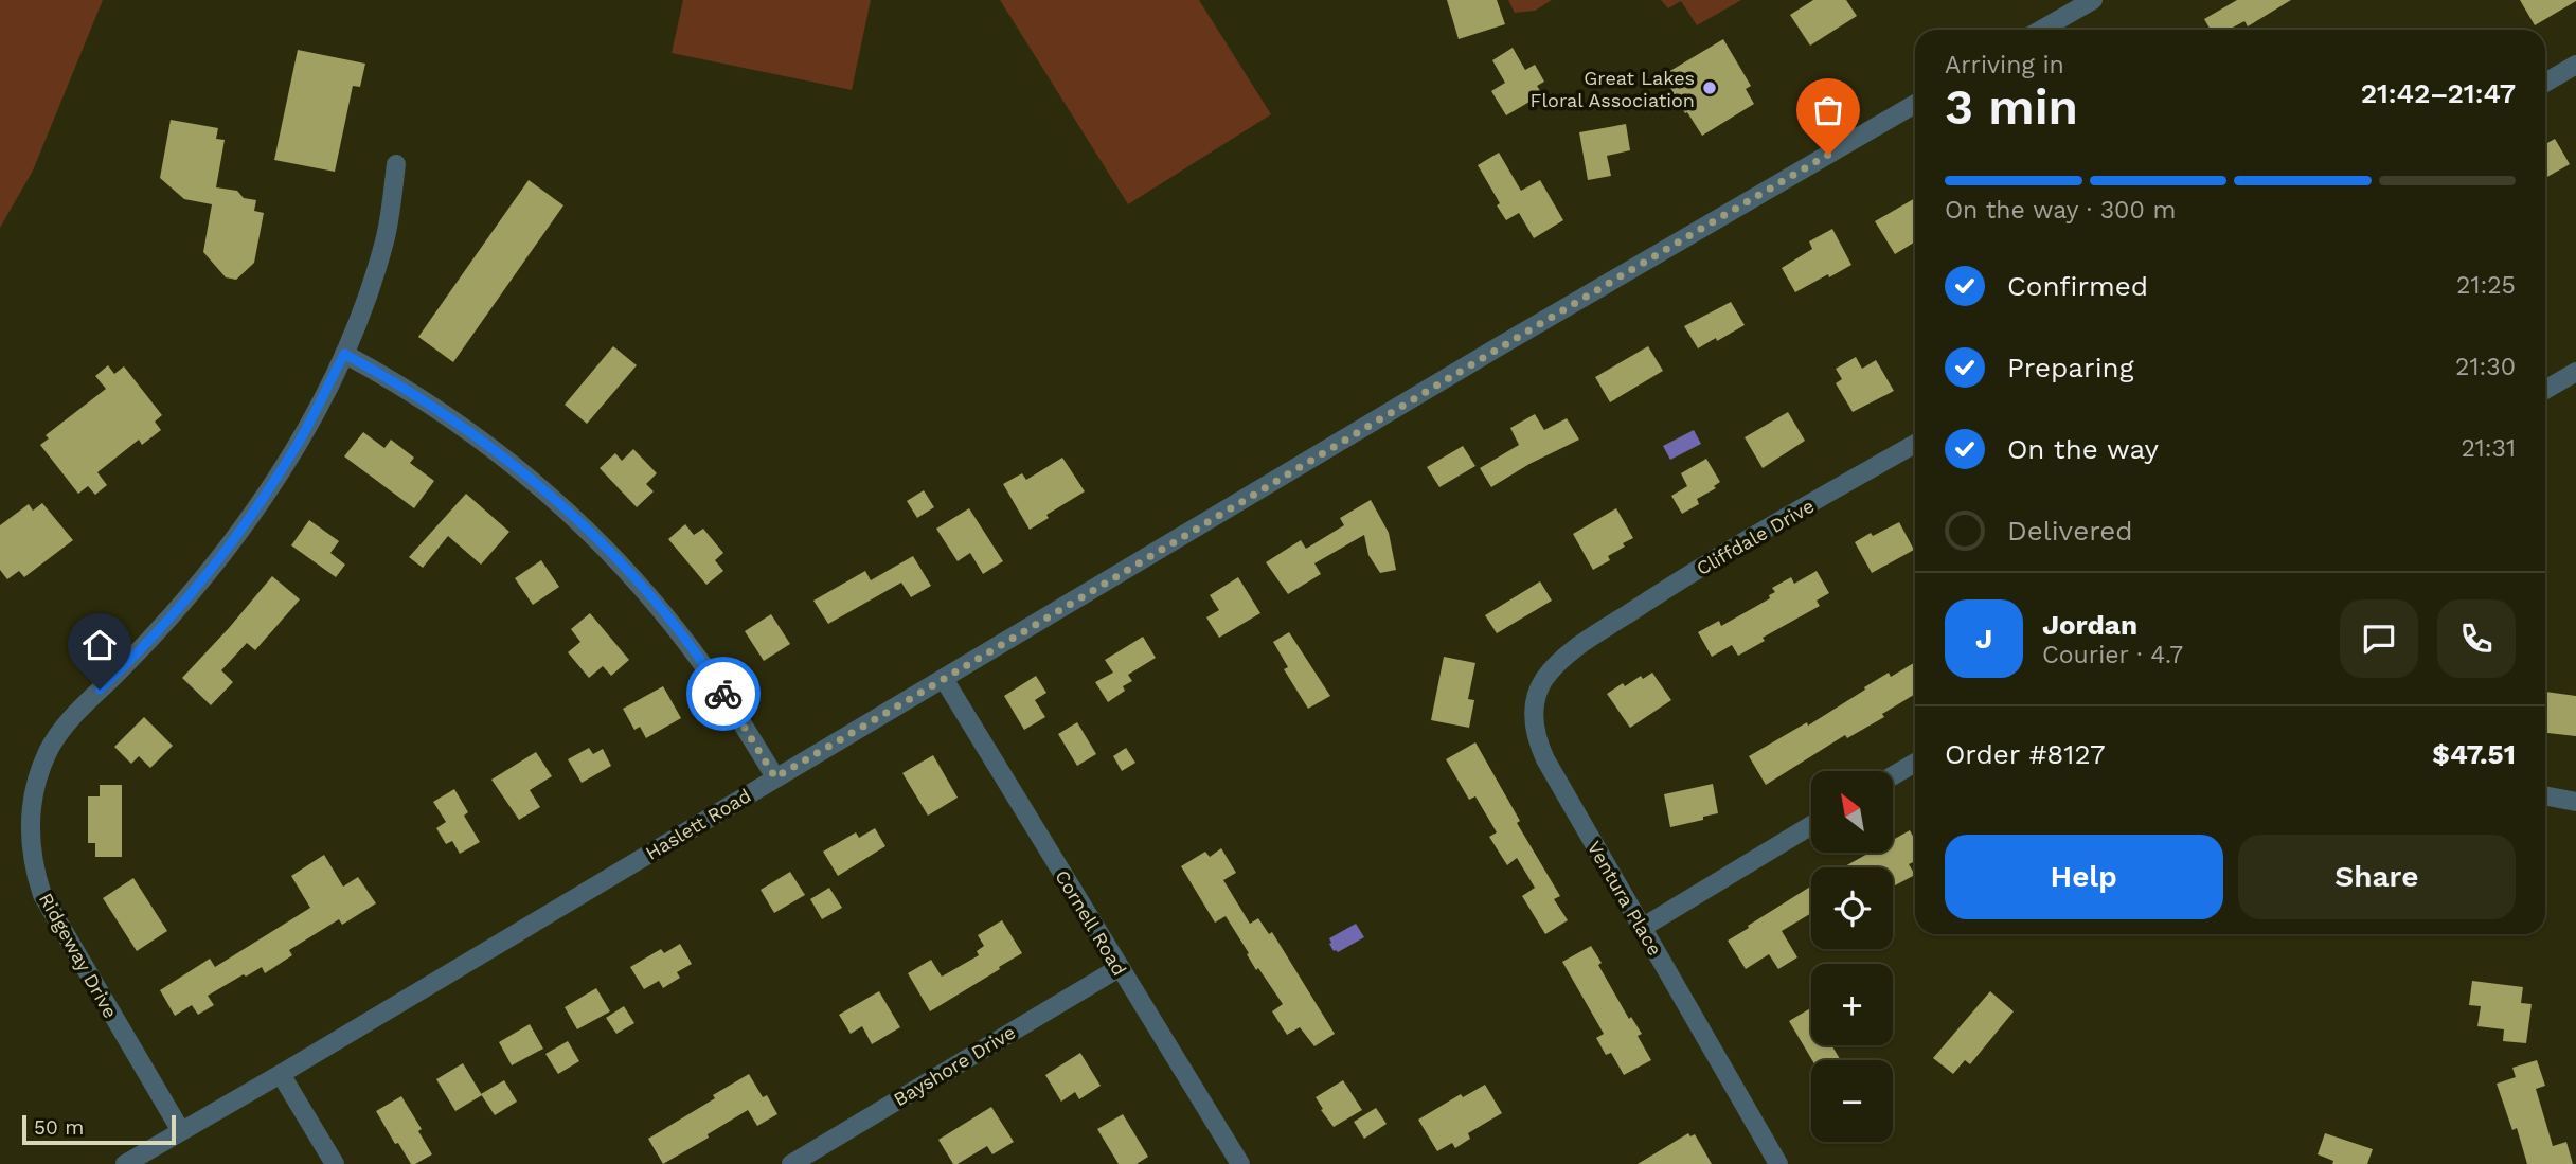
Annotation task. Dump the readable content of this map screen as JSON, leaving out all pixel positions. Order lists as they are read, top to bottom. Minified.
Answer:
{"streets":{"street":["Cliffdale Drive","Haslett Road","Ventura Place","Cornell Road","Ridgeway Drive","Bayshore Drive"]},"crossings":[["Cliffdale Drive","Ventura Place"],["Haslett Road","Cornell Road"],["Haslett Road","Ridgeway Drive"],["Cornell Road","Bayshore Drive"]],"places":["Great Lakes Floral Association"],"scale_bar":"50 m","north":"top left","page":{"heading":["3 min","Arriving in","21:42–21:47"],"panel":["Jordan","Courier · 4.7","Order #8127","$47.51"],"bar":"On the way · 300 m","list":[["Confirmed","21:25"],["Preparing","21:30"],["On the way","21:31"],"Delivered"],"round":"J","map_buttons":["+","−"],"buttons":["Help","Share"],"scale":"50 m"}}
